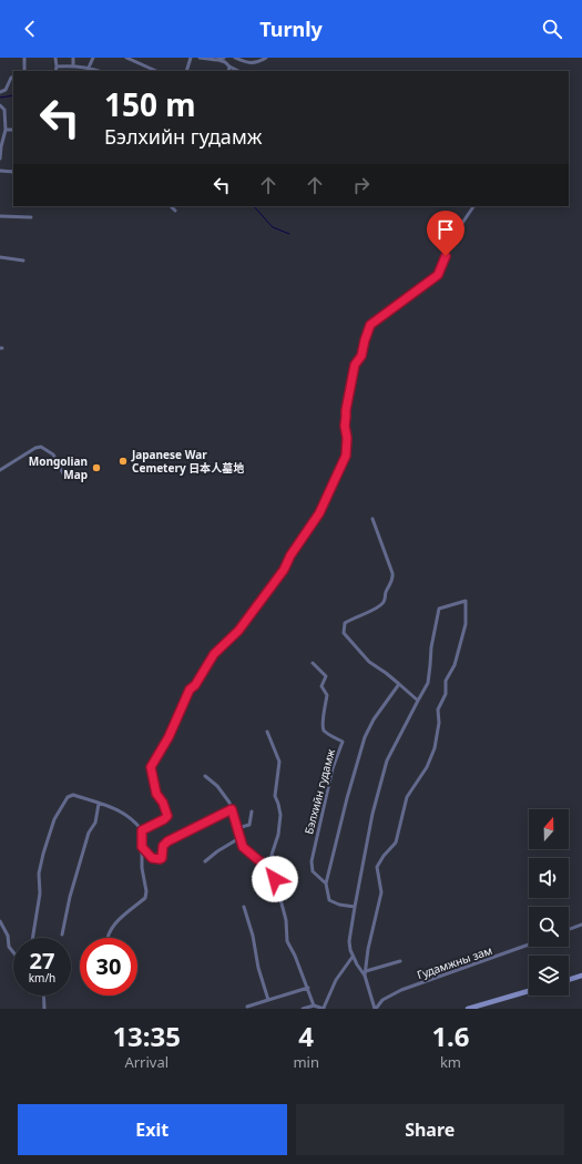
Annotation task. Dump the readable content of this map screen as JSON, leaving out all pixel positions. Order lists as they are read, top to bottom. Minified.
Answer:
{"streets":{"street":["Бэлхийн гудамж","Гудамжны зам"]},"places":["Japanese War Cemetery 日本人墓地","Mongolian Map"],"north":"top","page":{"header":"Turnly","turn":["150 m","Бэлхийн гудамж"],"speed":"27 km/h","limit":"30","eta":["13:35","Arrival","4","min","1.6","km"],"buttons":["Exit","Share"]}}
